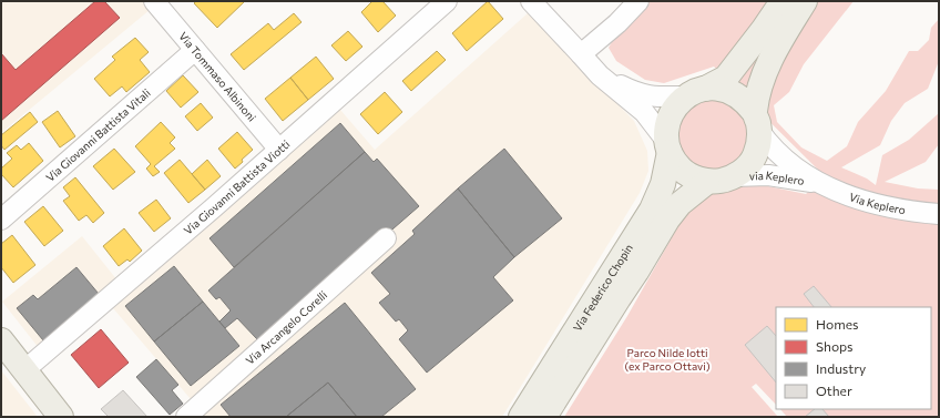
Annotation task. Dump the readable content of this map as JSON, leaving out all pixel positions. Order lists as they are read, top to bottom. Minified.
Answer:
{"streets":{"main road":["Via Federico Chopin"],"street":["Via Tommaso Albinoni","Via Giovanni Battista Vitali","via Keplero","Via Giovanni Battista Viotti","Via Keplero","Via Arcangelo Corelli"]},"crossings":[["Via Tommaso Albinoni","Via Giovanni Battista Vitali"],["Via Tommaso Albinoni","Via Giovanni Battista Viotti"],["via Keplero","Via Keplero"],["via Keplero","Via Federico Chopin"],["Via Keplero","Via Federico Chopin"]],"parks":["Parco Nilde Iotti (ex Parco Ottavi)"],"legend":["Homes","Shops","Industry","Other"]}
